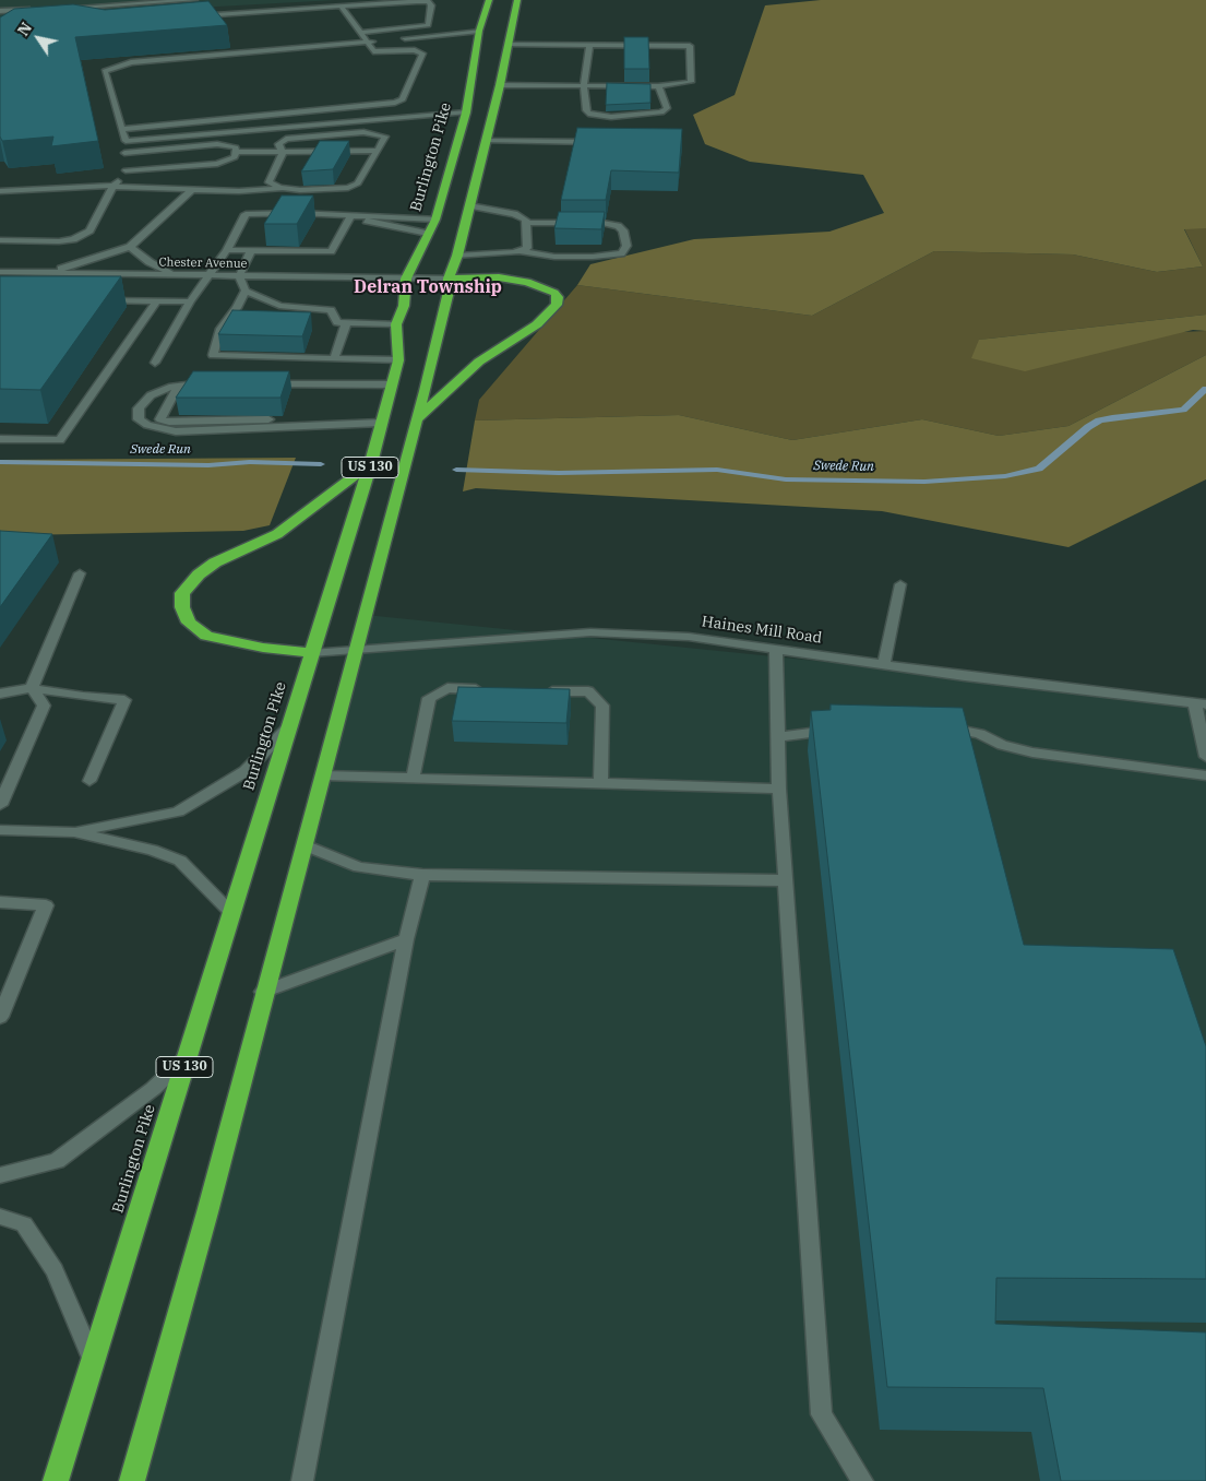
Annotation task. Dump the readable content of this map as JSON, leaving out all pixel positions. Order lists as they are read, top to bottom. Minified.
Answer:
{"streets":{"highway":["Burlington Pike","US 130"],"street":["Chester Avenue","Haines Mill Road"]},"crossings":[["Burlington Pike","Chester Avenue"],["Burlington Pike","Haines Mill Road"],["Chester Avenue","US 130"],["US 130","Haines Mill Road"]],"districts":["Delran Township"],"water":["Swede Run"],"north":"top left"}
